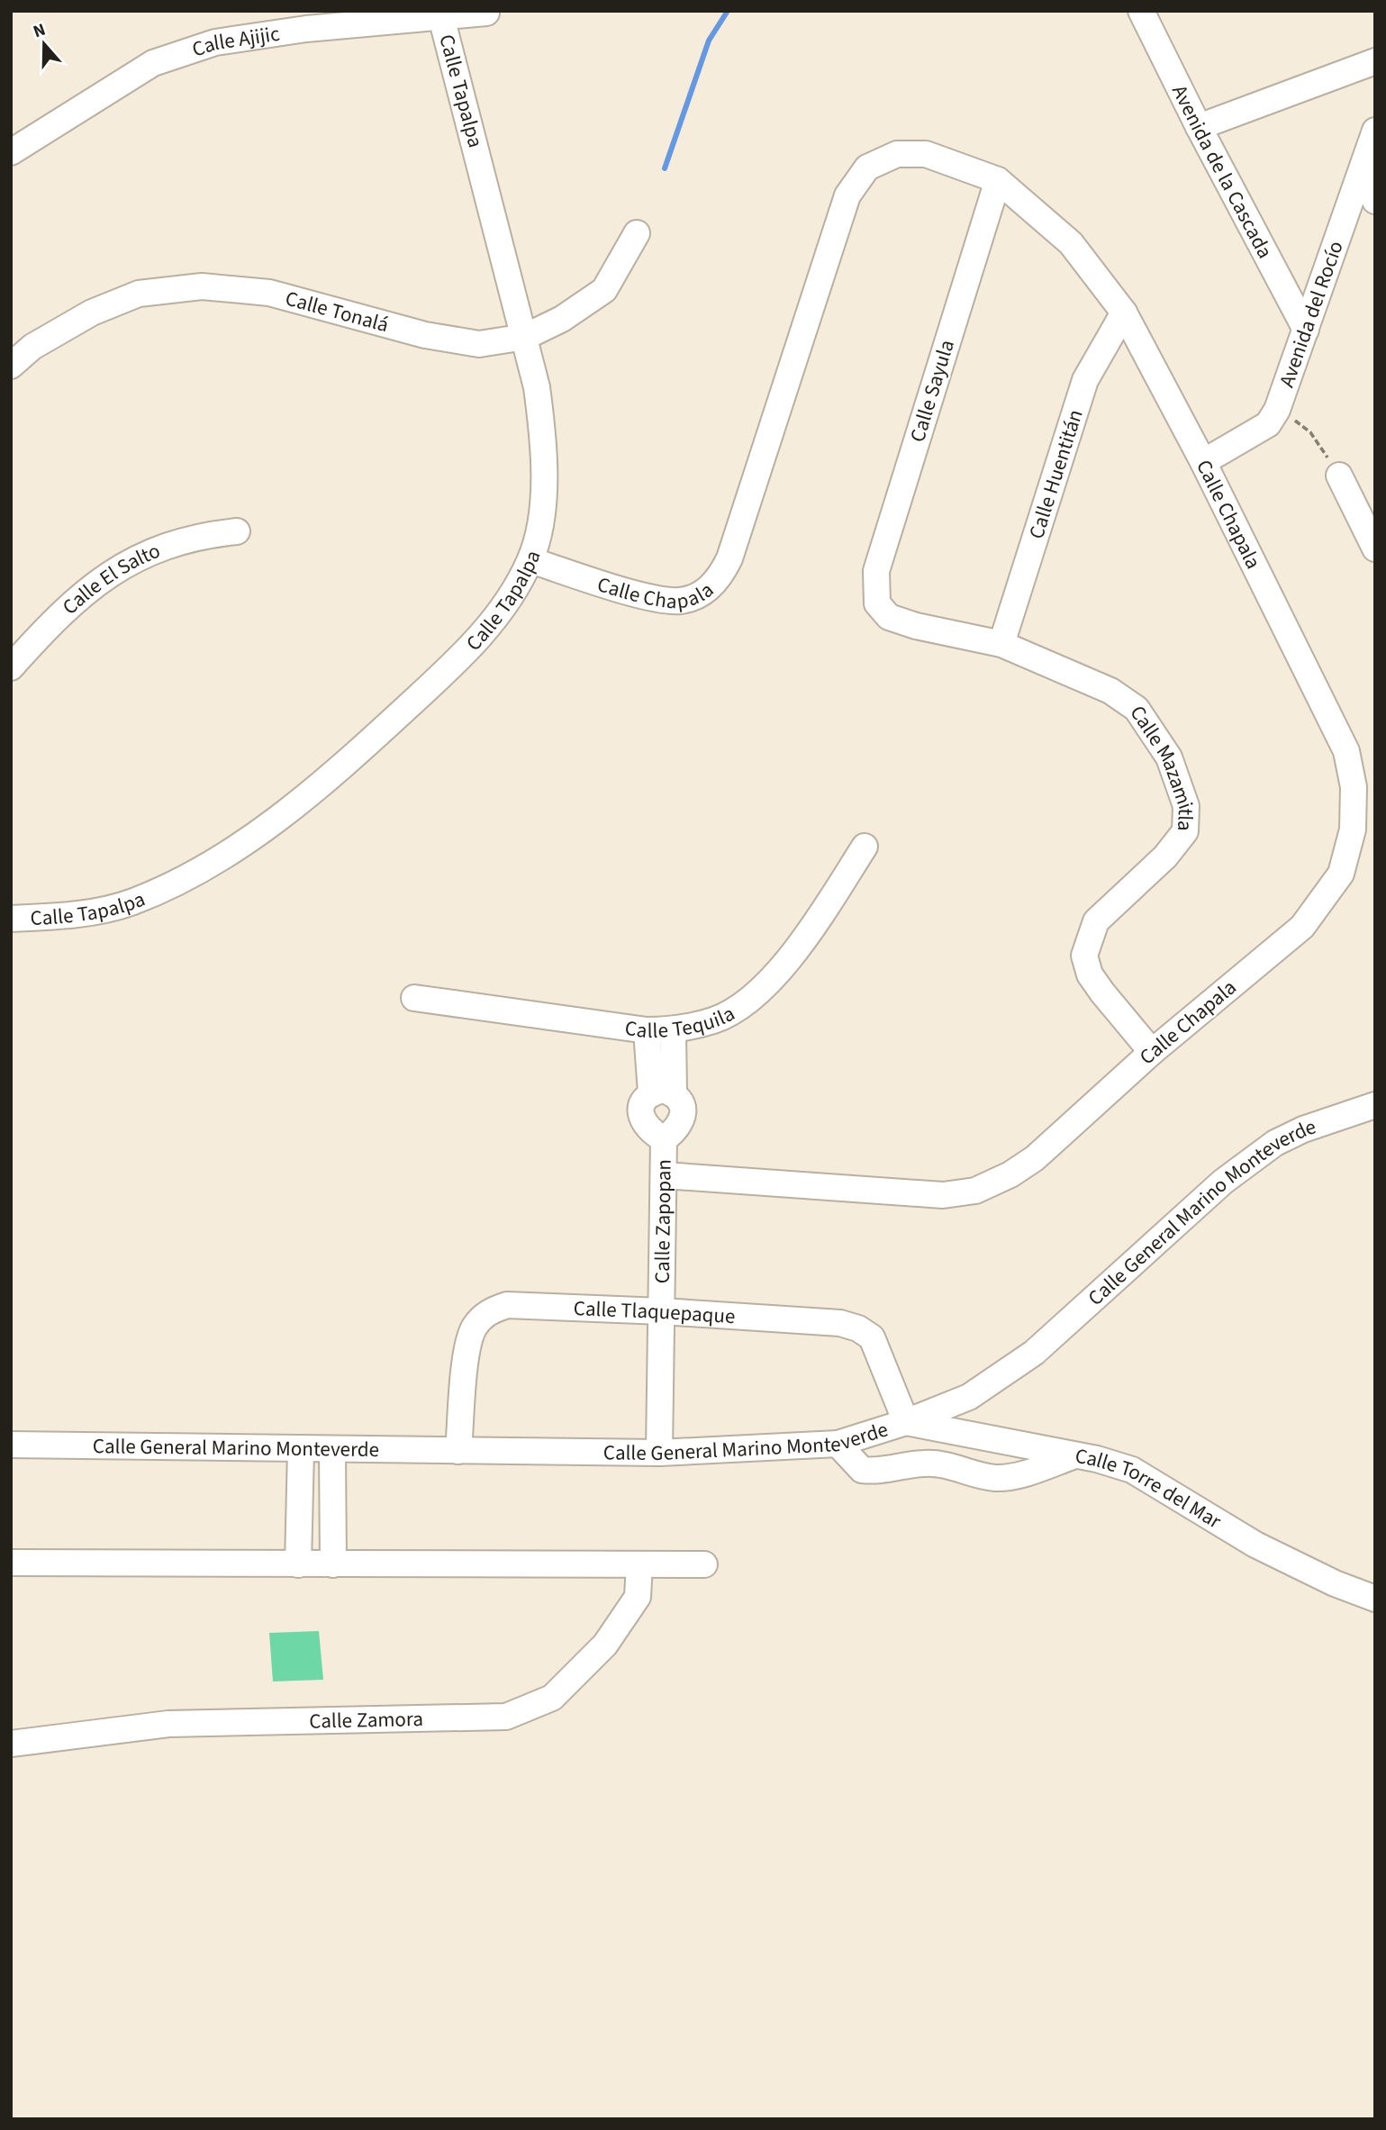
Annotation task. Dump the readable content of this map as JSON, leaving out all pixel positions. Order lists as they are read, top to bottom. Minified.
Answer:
{"streets":{"street":["Calle Ajijic","Calle Tapalpa","Avenida de la Cascada","Calle Tonalá","Avenida del Rocío","Calle Sayula","Calle Huentitán","Calle Chapala","Calle El Salto","Calle Mazamitla","Calle Tequila","Calle General Marino Monteverde","Calle Zapopan","Calle Tlaquepaque","Calle Torre del Mar","Calle Zamora"]},"crossings":[["Calle Ajijic","Calle Tapalpa"],["Calle Tapalpa","Calle Tonalá"],["Calle Tapalpa","Calle Chapala"],["Avenida de la Cascada","Avenida del Rocío"],["Avenida del Rocío","Calle Chapala"],["Calle Sayula","Calle Chapala"],["Calle Sayula","Calle Mazamitla"],["Calle Huentitán","Calle Chapala"],["Calle Huentitán","Calle Mazamitla"],["Calle Chapala","Calle Mazamitla"],["Calle Chapala","Calle Zapopan"],["Calle Tequila","Calle Zapopan"],["Calle General Marino Monteverde","Calle Zapopan"],["Calle General Marino Monteverde","Calle Tlaquepaque"],["Calle General Marino Monteverde","Calle Torre del Mar"],["Calle Zapopan","Calle Tlaquepaque"],["Calle Tlaquepaque","Calle Torre del Mar"]],"north":"top"}
